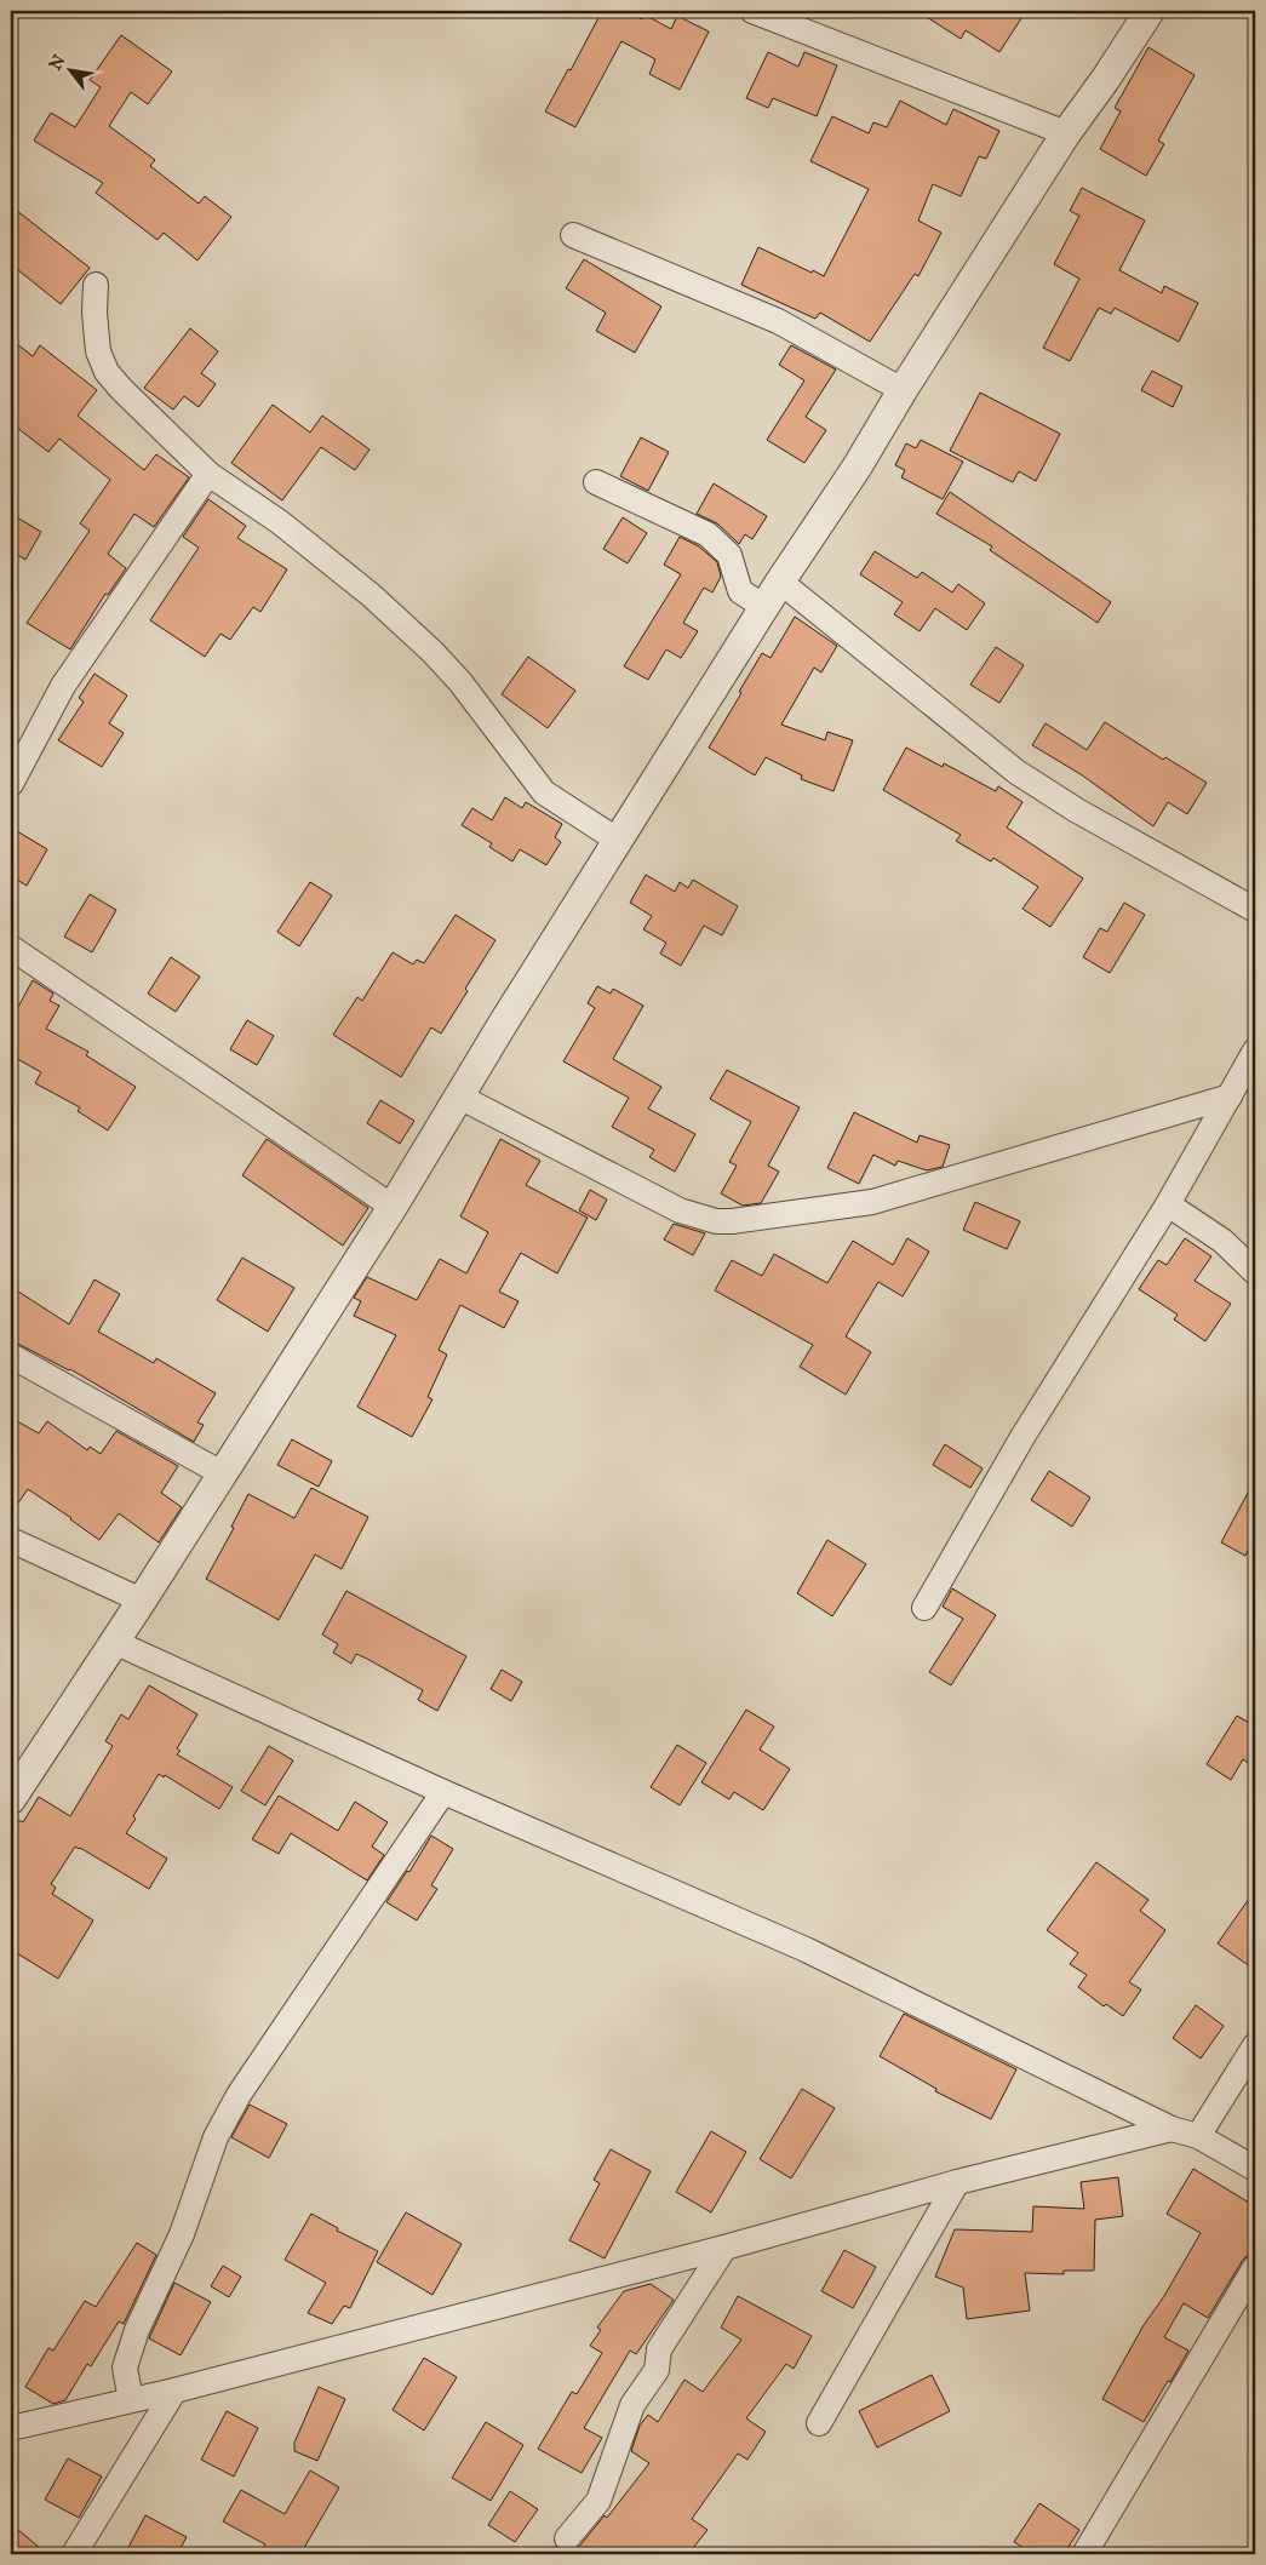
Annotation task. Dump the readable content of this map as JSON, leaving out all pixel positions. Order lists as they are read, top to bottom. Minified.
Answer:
{"north":"top left"}
